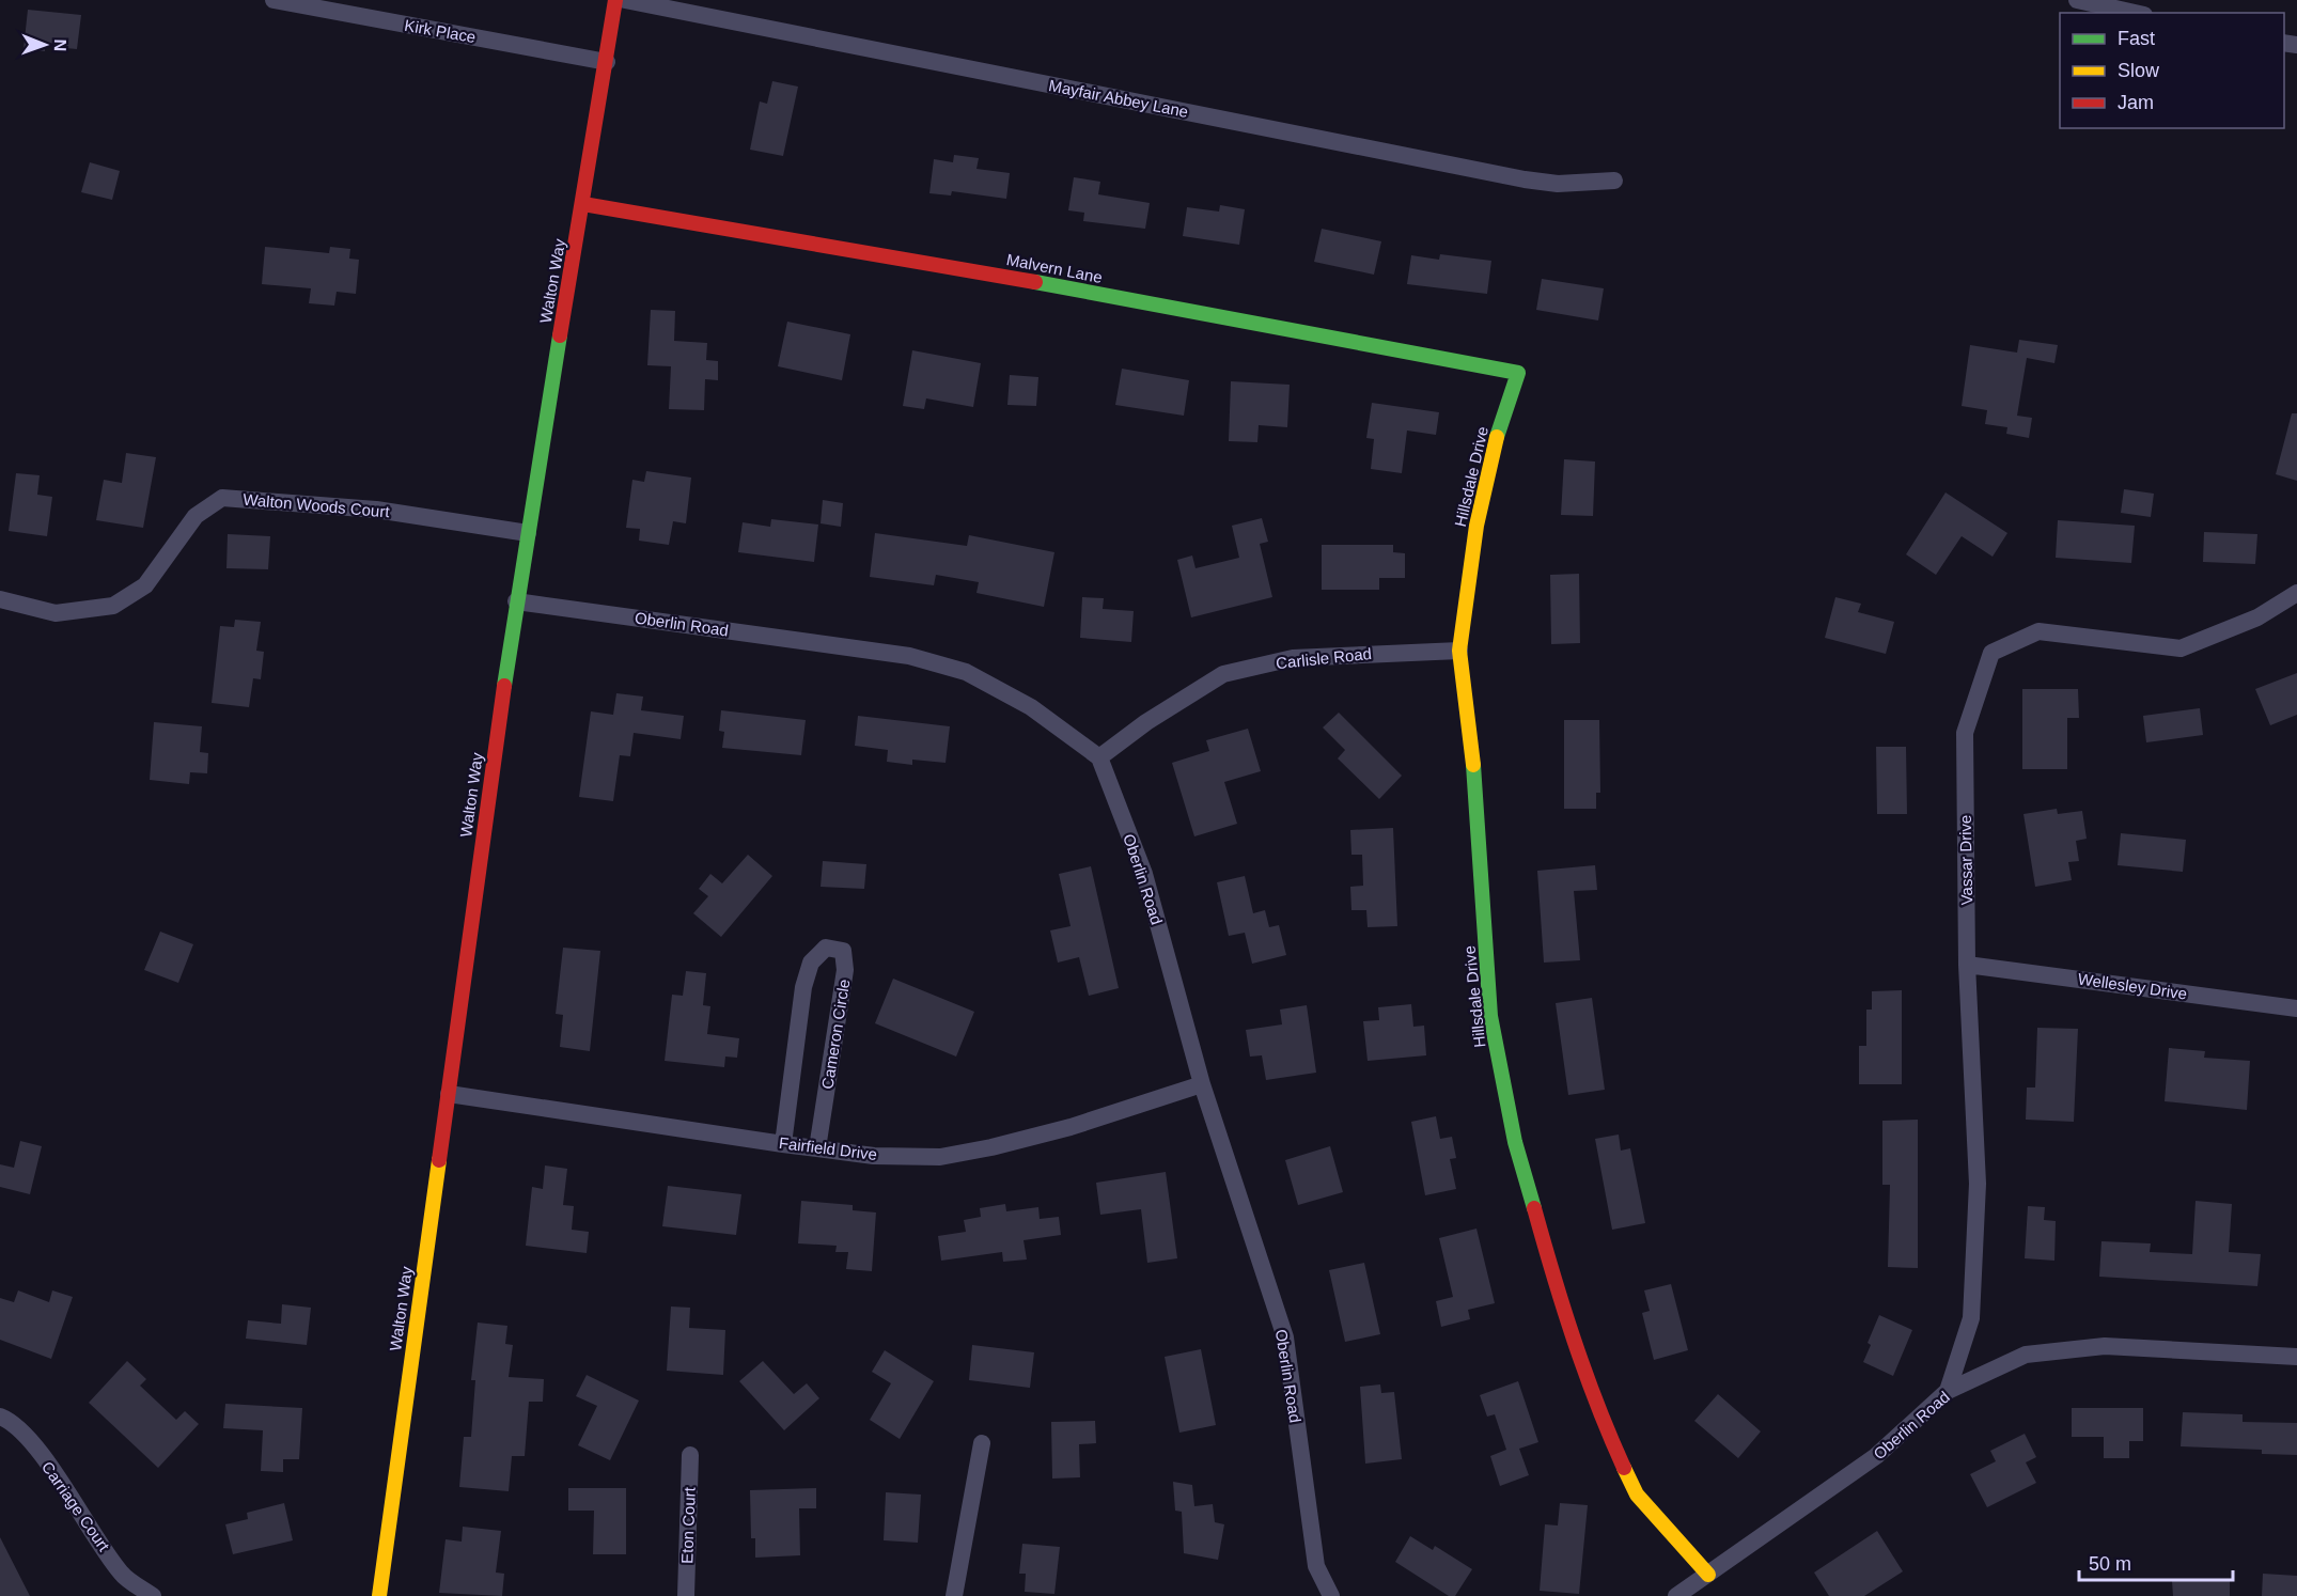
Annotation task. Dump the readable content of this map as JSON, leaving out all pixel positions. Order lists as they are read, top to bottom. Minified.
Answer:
{"streets":{"street":["Kirk Place","Mayfair Abbey Lane","Malvern Lane","Walton Way","Hillsdale Drive","Walton Woods Court","Oberlin Road","Carlisle Road","Vassar Drive","Wellesley Drive","Cameron Circle","Fairfield Drive","Carriage Court","Eton Court"]},"crossings":[["Kirk Place","Walton Way"],["Malvern Lane","Walton Way"],["Malvern Lane","Hillsdale Drive"],["Walton Way","Walton Woods Court"],["Walton Way","Oberlin Road"],["Walton Way","Fairfield Drive"],["Hillsdale Drive","Oberlin Road"],["Hillsdale Drive","Carlisle Road"],["Oberlin Road","Carlisle Road"],["Oberlin Road","Vassar Drive"],["Oberlin Road","Fairfield Drive"],["Vassar Drive","Wellesley Drive"],["Cameron Circle","Fairfield Drive"]],"legend":["Fast","Slow","Jam"],"scale_bar":"50 m","north":"right"}
